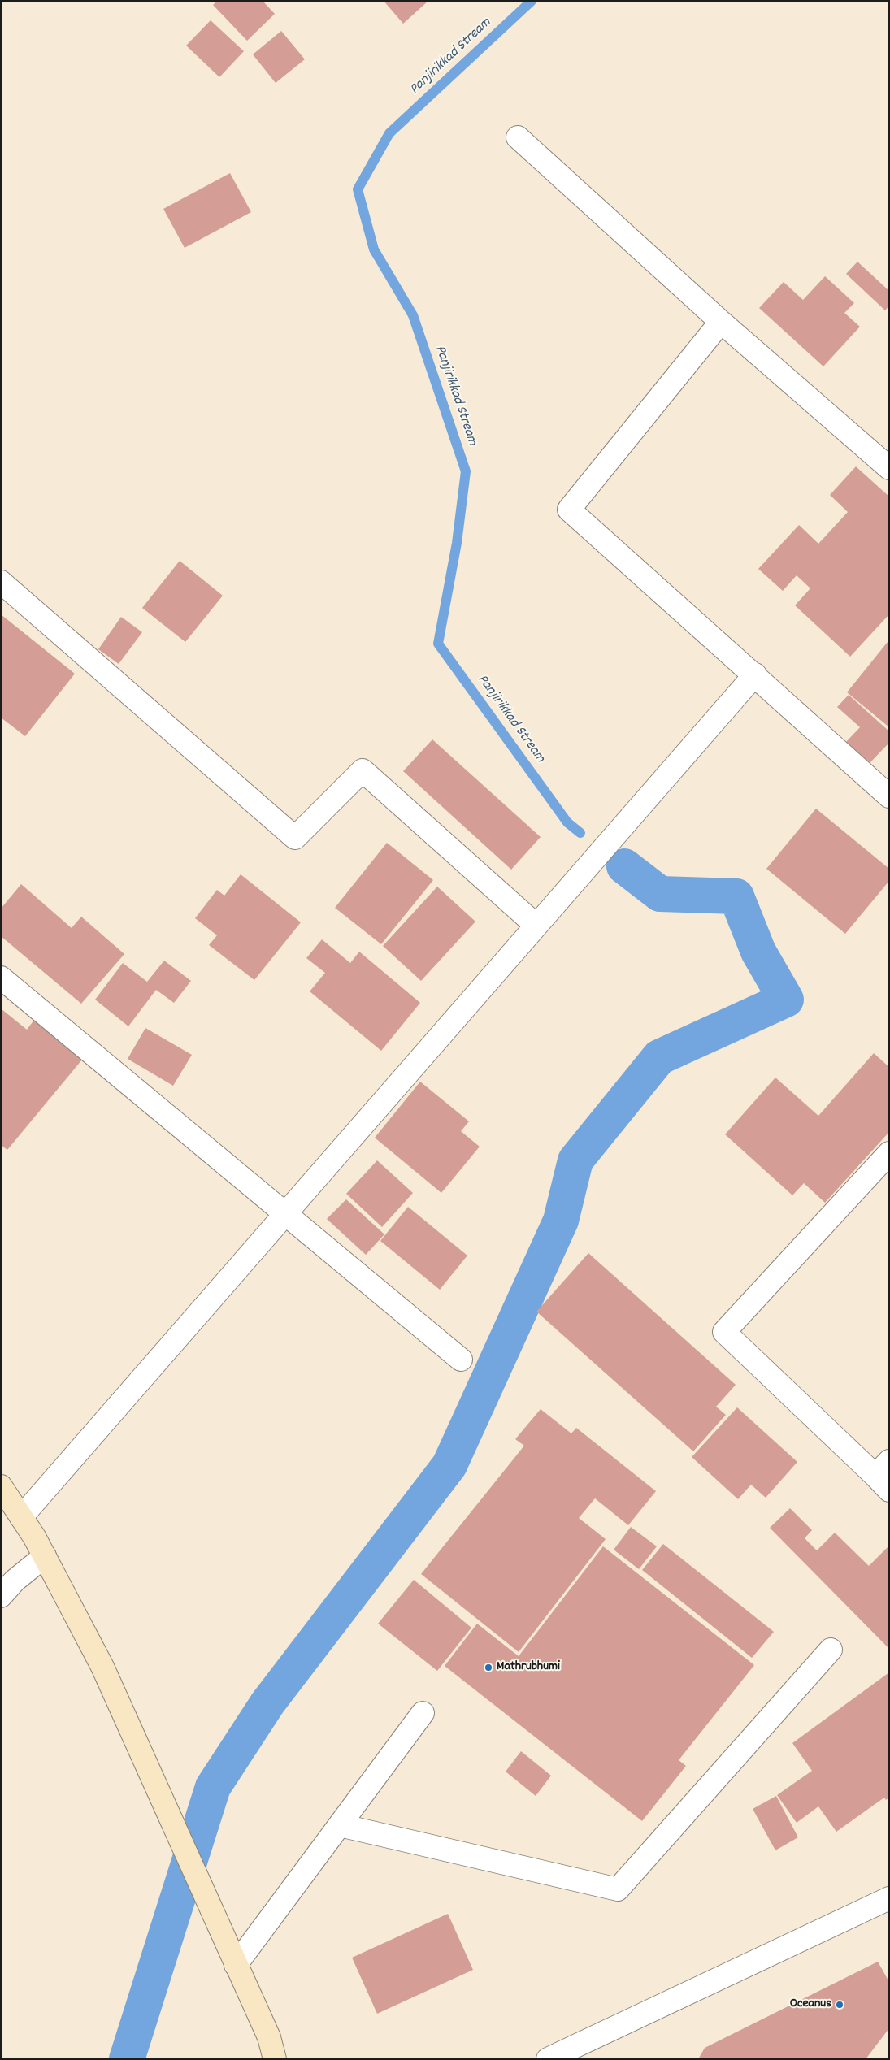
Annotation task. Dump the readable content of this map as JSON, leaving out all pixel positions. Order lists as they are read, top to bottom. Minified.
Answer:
{"water":["Panjirikkad Stream"],"places":["Mathrubhumi","Oceanus"]}
